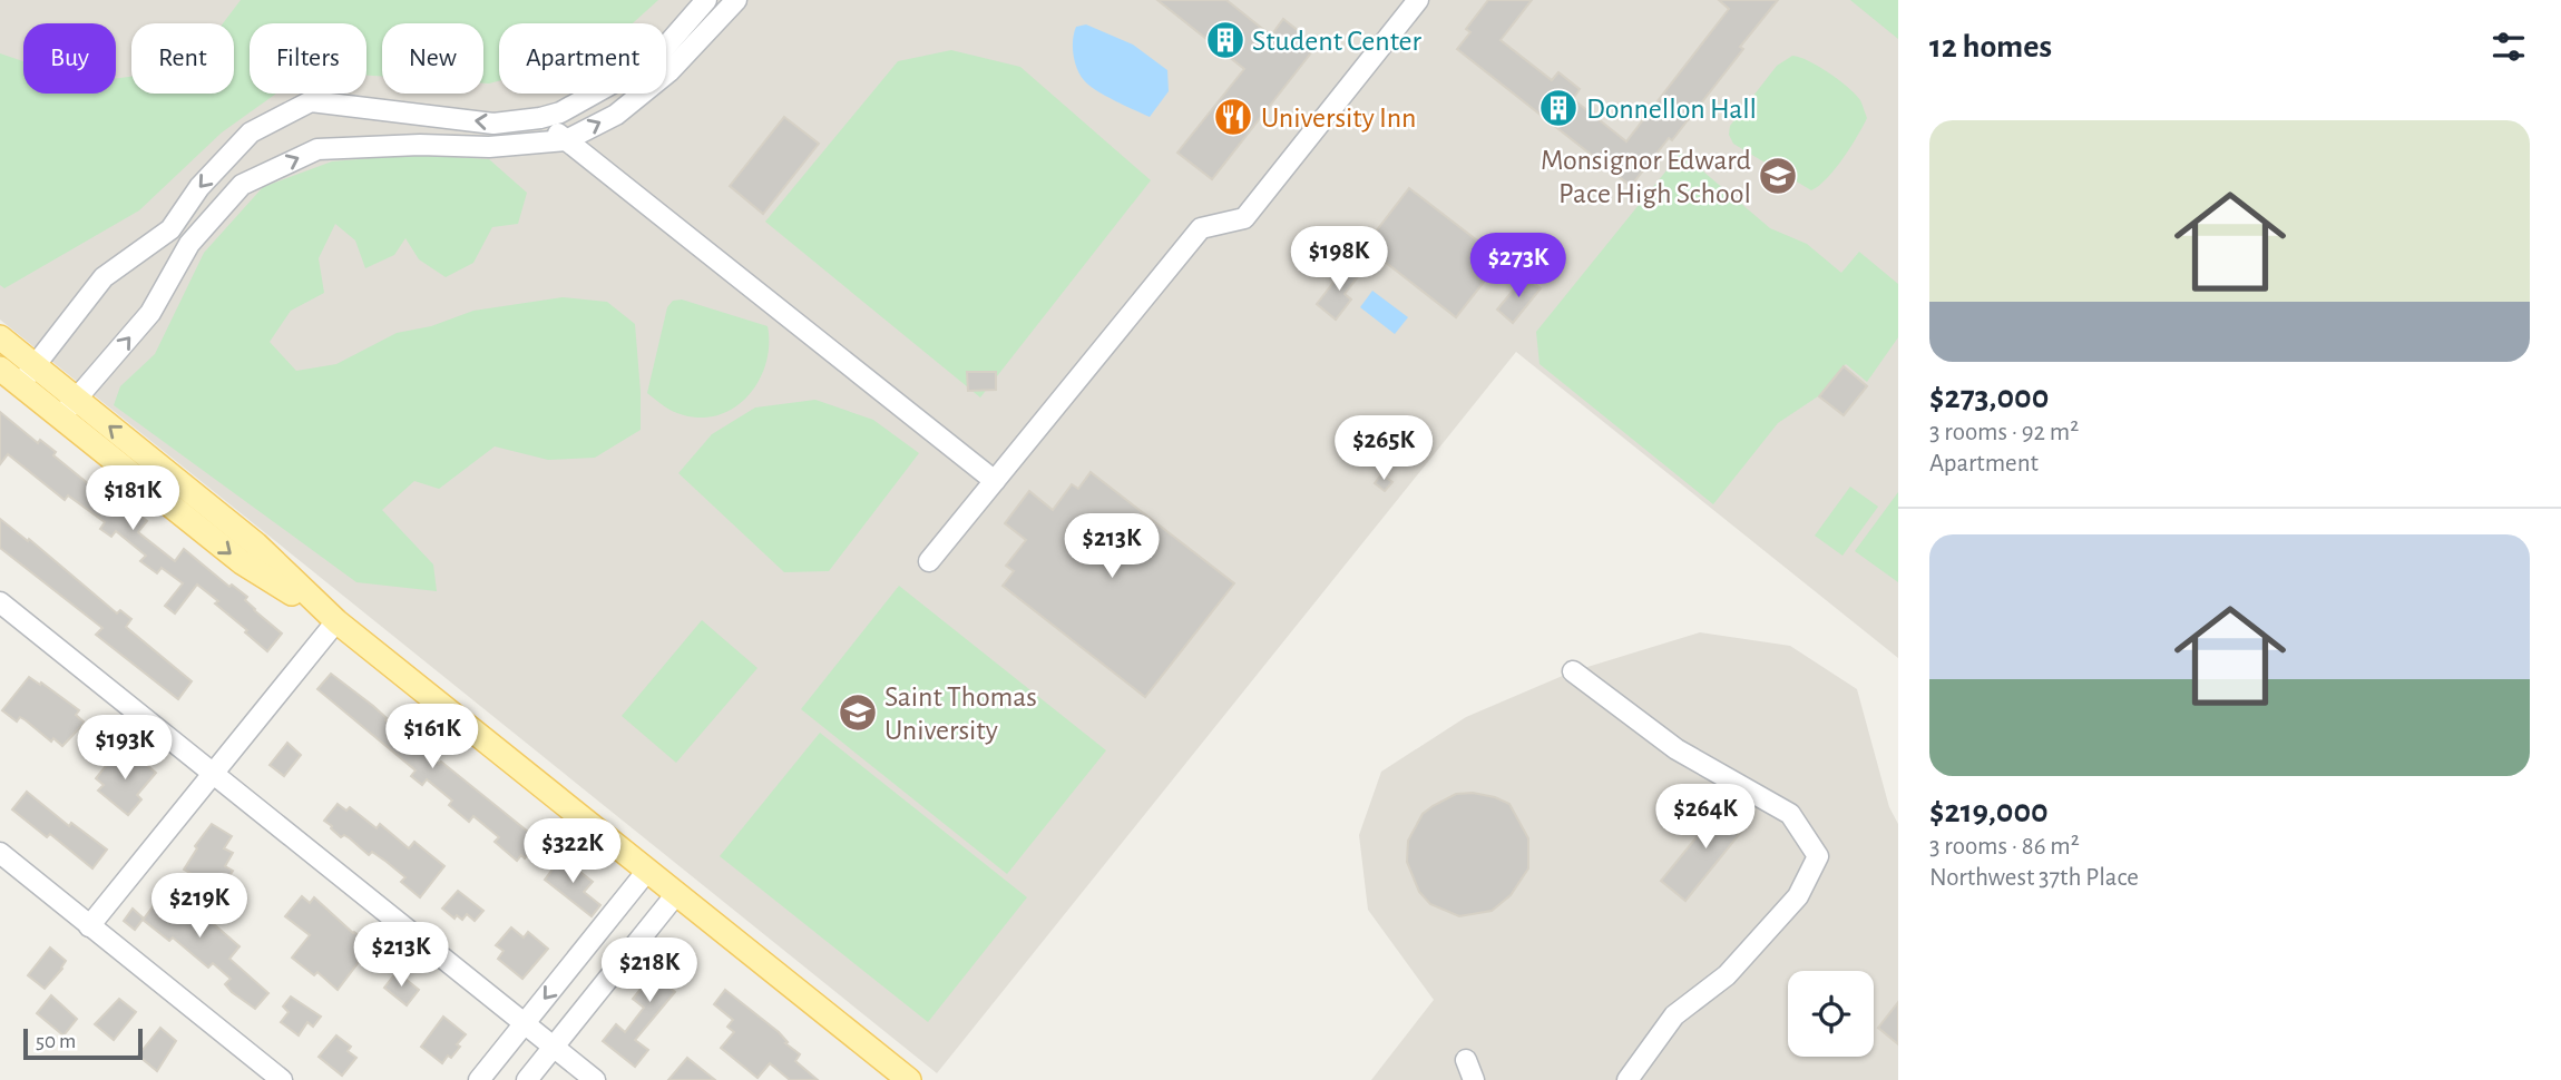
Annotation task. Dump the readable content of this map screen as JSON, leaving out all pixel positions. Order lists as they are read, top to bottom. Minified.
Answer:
{"places":{"building":["Student Center","Donnellon Hall"],"restaurant":["University Inn"],"school or university":["Monsignor Edward Pace High School","Saint Thomas University"]},"scale_bar":"50 m","page":{"heading":"12 homes","chip":["Buy","Rent","Filters","New","Apartment"],"list":[{"name":"$273,000","note":"3 rooms · 92 m² · Apartment"},{"name":"$219,000","note":"3 rooms · 86 m² · Northwest 37th Place"}],"price":["$198K","$273K","$265K","$181K","$213K","$161K","$193K","$264K","$322K","$219K","$213K","$218K"],"scale":"50 m"}}
